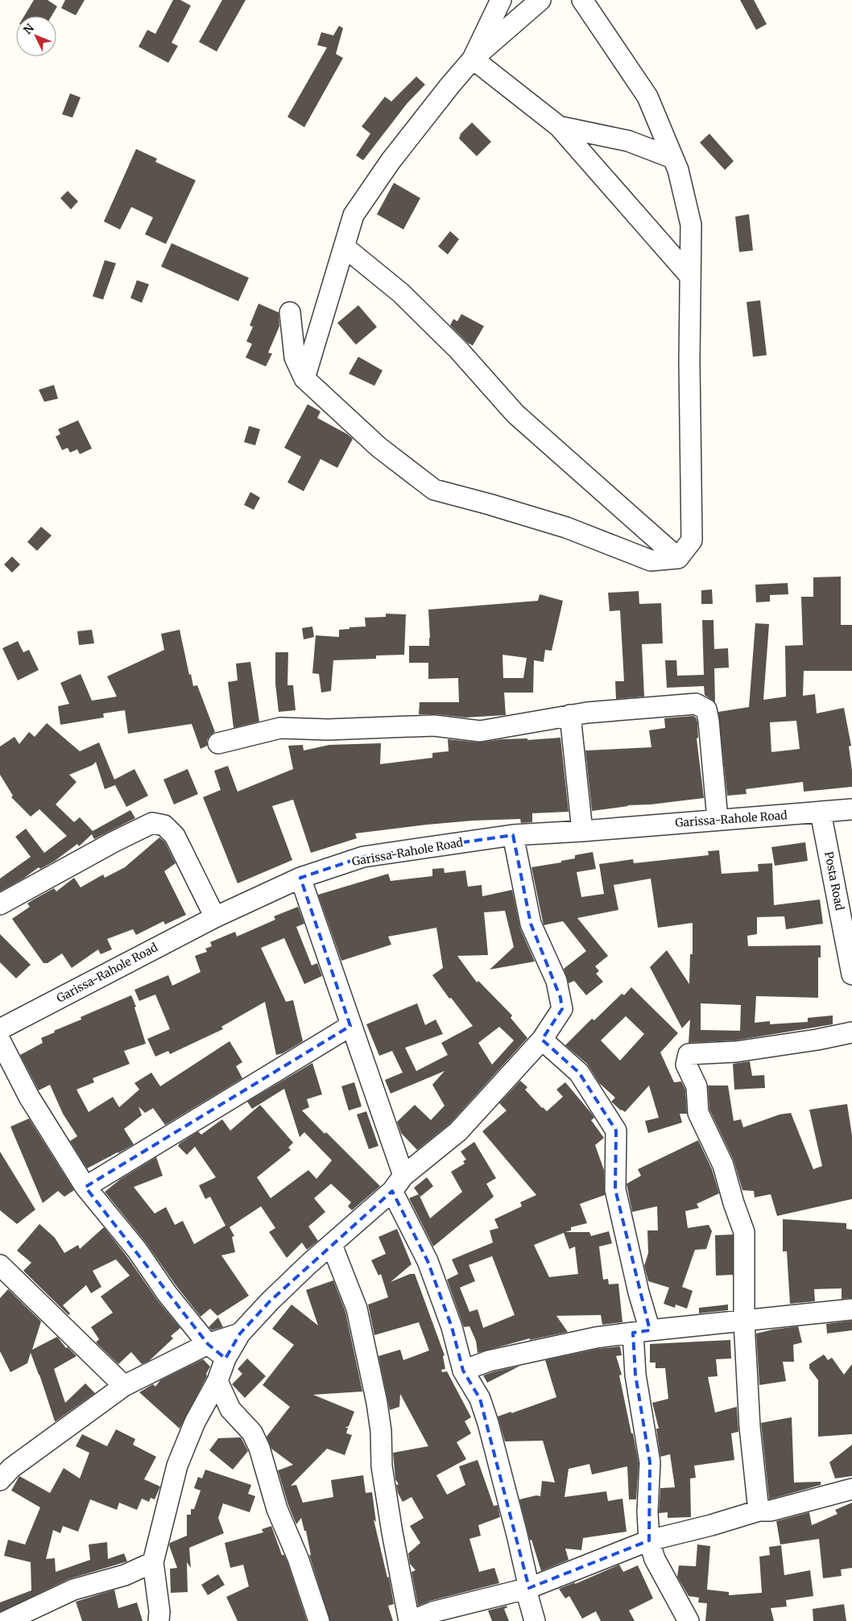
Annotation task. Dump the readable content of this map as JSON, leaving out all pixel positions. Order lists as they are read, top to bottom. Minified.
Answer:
{"streets":{"street":["Garissa-Rahole Road","Posta Road"]},"crossings":[["Garissa-Rahole Road","Posta Road"]],"north":"top left"}
